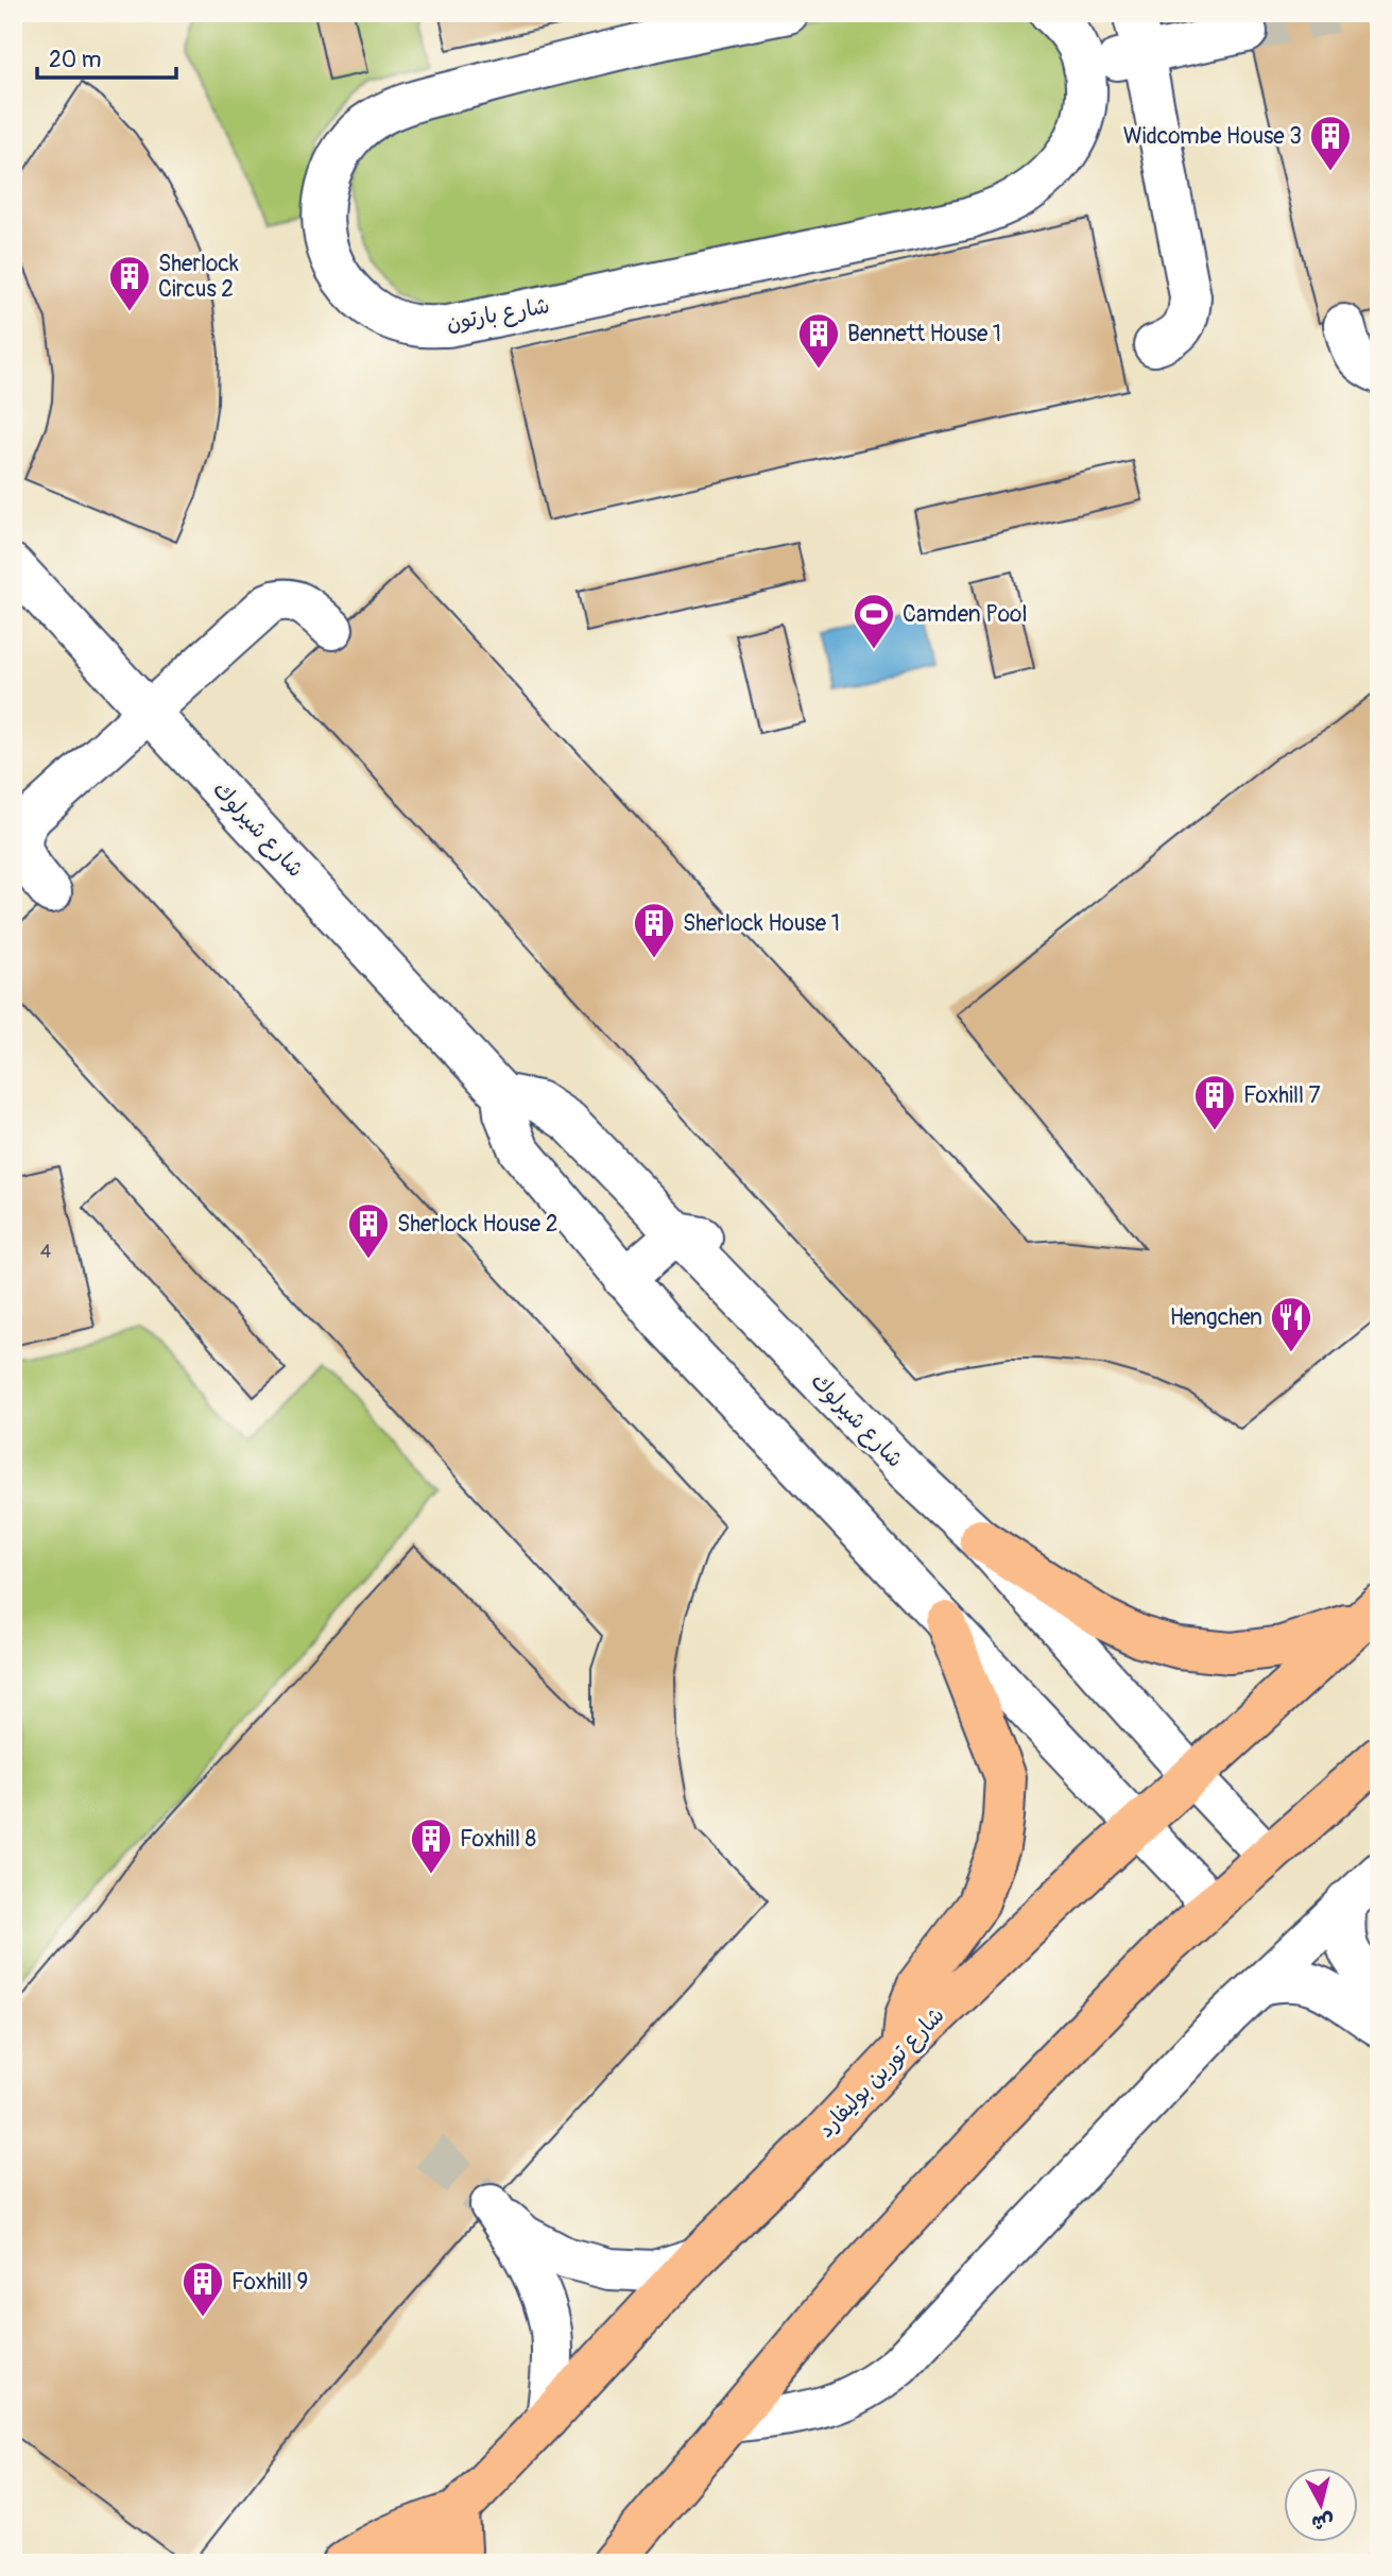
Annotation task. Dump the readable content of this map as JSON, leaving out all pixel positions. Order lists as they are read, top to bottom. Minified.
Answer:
{"streets":{"main road":["شارع تورين بوليفارد"],"street":["شارع بارتون","شارع شيرلوك"]},"crossings":[["شارع شيرلوك","شارع تورين بوليفارد"]],"places":{"building":["Widcombe House 3","Sherlock Circus 2","Bennett House 1","Sherlock House 1","Foxhill 7","Sherlock House 2","Foxhill 8","Foxhill 9"],"sports":["Camden Pool"],"restaurant":["Hengchen"]},"house_numbers":["4"],"scale_bar":"20 m","north":"bottom"}
